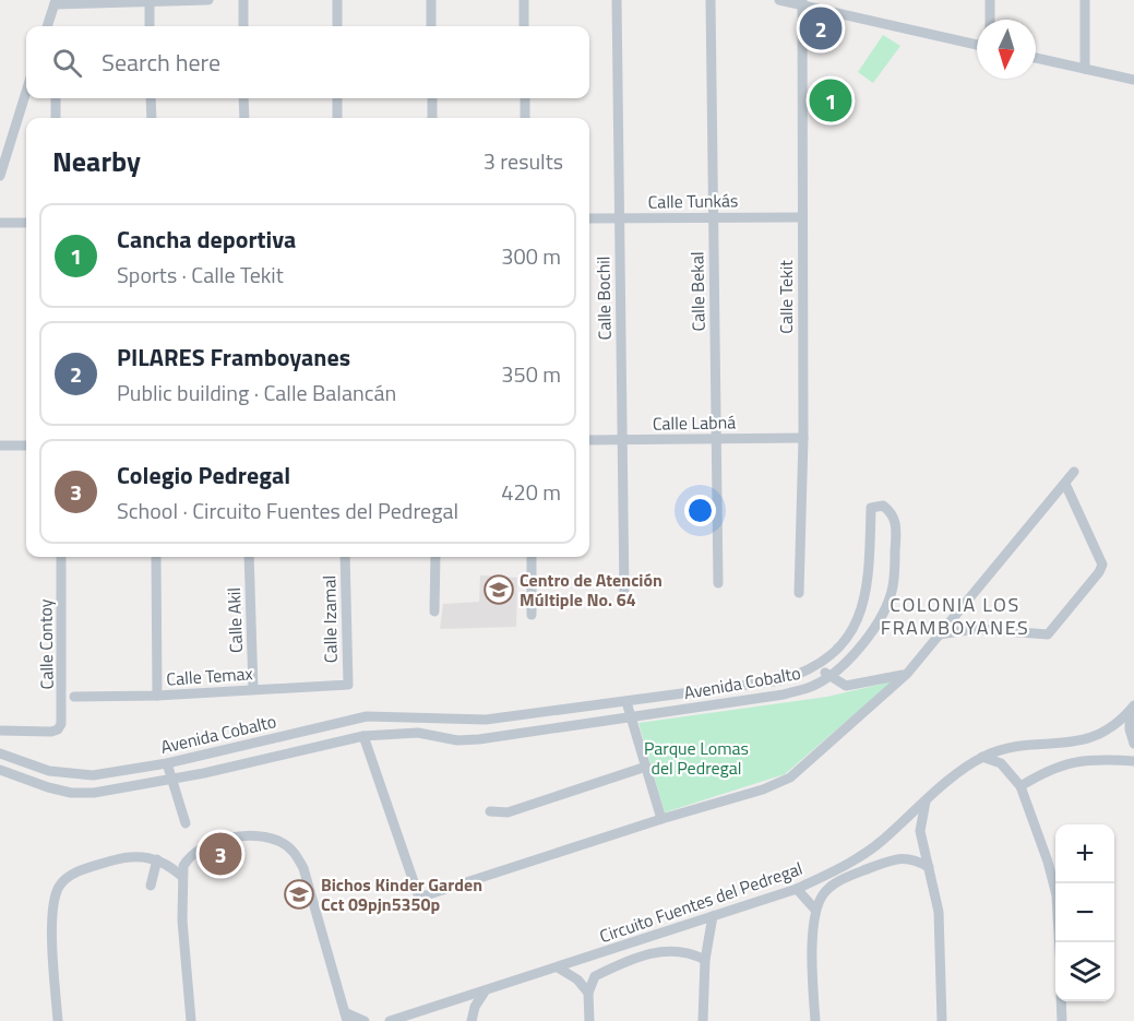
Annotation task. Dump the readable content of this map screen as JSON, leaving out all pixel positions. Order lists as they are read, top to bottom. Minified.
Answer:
{"streets":{"street":["Calle Tunkás","Calle Bekal","Calle Tekit","Calle Bochil","Calle Labná","Calle Izamal","Calle Akil","Calle Contoy","Calle Temax","Avenida Cobalto","Circuito Fuentes del Pedregal"]},"crossings":[["Calle Tunkás","Calle Bekal"],["Calle Tunkás","Calle Tekit"],["Calle Tunkás","Calle Bochil"],["Calle Bekal","Calle Labná"],["Calle Tekit","Calle Labná"],["Calle Bochil","Calle Labná"],["Calle Izamal","Calle Temax"],["Calle Akil","Calle Temax"]],"districts":["COLONIA LOS FRAMBOYANES"],"parks":["Parque Lomas del Pedregal"],"places":{"school or university":["Centro de Atención Múltiple No. 64","Bichos Kinder Garden Cct 09pjn5350p"]},"north":"bottom","page":{"pins":["2","1","3"],"search":"Search here","heading":["Nearby","3 results"],"list":[{"mark":"1","name":"Cancha deportiva","note":"Sports · Calle Tekit","value":"300 m"},{"mark":"2","name":"PILARES Framboyanes","note":"Public building · Calle Balancán","value":"350 m"},{"mark":"3","name":"Colegio Pedregal","note":"School · Circuito Fuentes del Pedregal","value":"420 m"}],"map_buttons":["+","−"]}}
